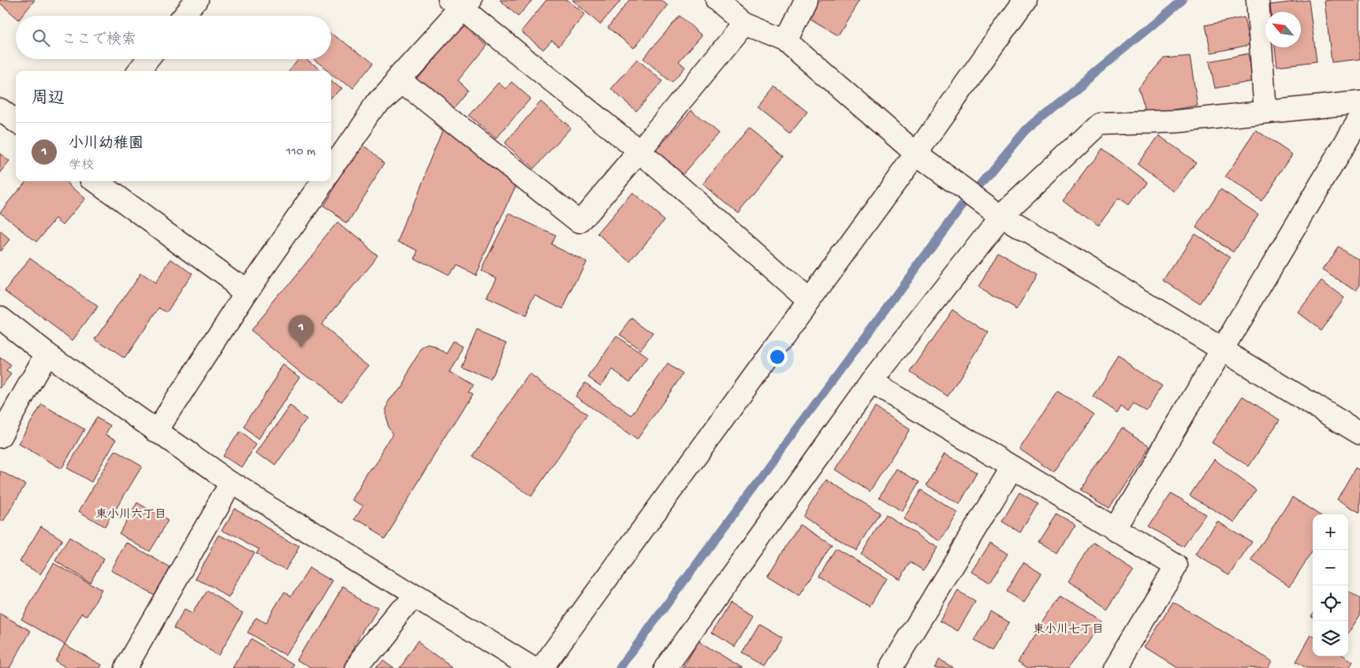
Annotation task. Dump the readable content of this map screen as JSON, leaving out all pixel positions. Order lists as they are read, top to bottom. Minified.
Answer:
{"districts":["東小川六丁目","東小川七丁目"],"north":"top left","page":{"search":"ここで検索","heading":"周辺","list":[{"mark":"1","name":"小川幼稚園","note":"学校","value":"110 m"}],"pins":"1","map_buttons":["+","−"]}}
